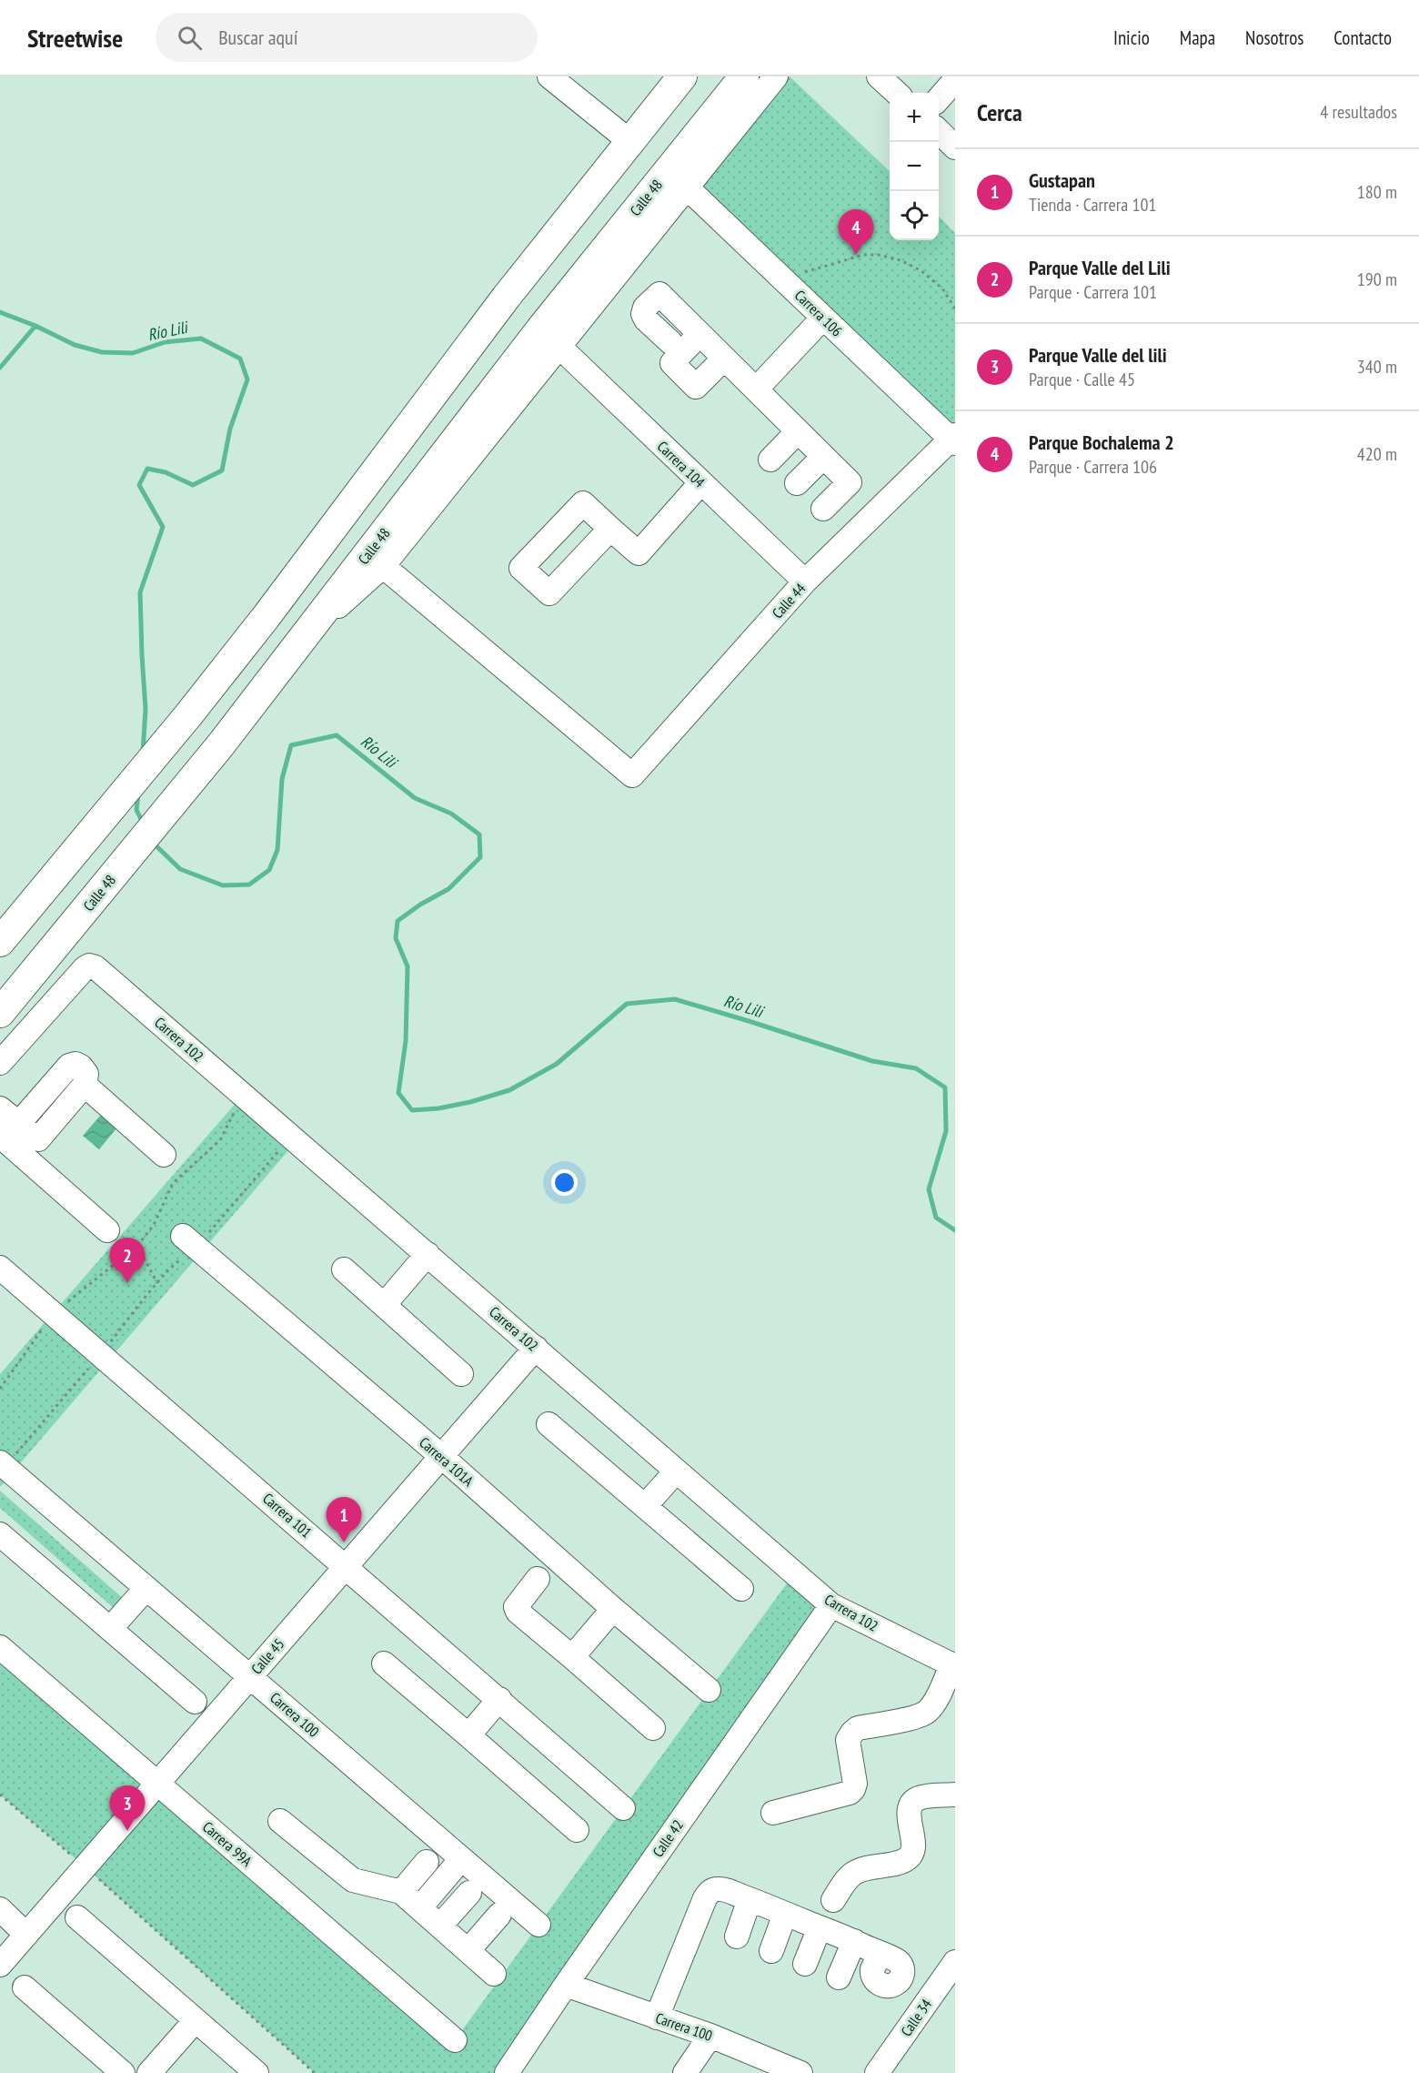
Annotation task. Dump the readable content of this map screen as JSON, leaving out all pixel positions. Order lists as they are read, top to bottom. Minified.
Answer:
{"streets":{"main road":["Calle 48"],"street":["Carrera 106","Carrera 104","Calle 44","Carrera 102","Carrera 101A","Carrera 101","Calle 45","Carrera 100","Calle 42","Carrera 99A","Calle 34"]},"crossings":[["Carrera 106","Calle 44"],["Carrera 104","Calle 44"],["Carrera 102","Calle 45"],["Carrera 102","Calle 42"],["Carrera 101A","Calle 45"],["Carrera 101","Calle 45"],["Calle 45","Carrera 100"],["Calle 45","Carrera 99A"],["Carrera 100","Calle 42"]],"water":["Río Lili"],"page":{"header":"Streetwise","search":"Buscar aquí","nav":["Inicio","Mapa","Nosotros","Contacto"],"heading":["Cerca","4 resultados"],"map_buttons":["+","−"],"list":[{"mark":"1","name":"Gustapan","note":"Tienda · Carrera 101","value":"180 m"},{"mark":"2","name":"Parque Valle del Lili","note":"Parque · Carrera 101","value":"190 m"},{"mark":"3","name":"Parque Valle del lili","note":"Parque · Calle 45","value":"340 m"},{"mark":"4","name":"Parque Bochalema 2","note":"Parque · Carrera 106","value":"420 m"}],"pins":["4","2","1","3"]}}
